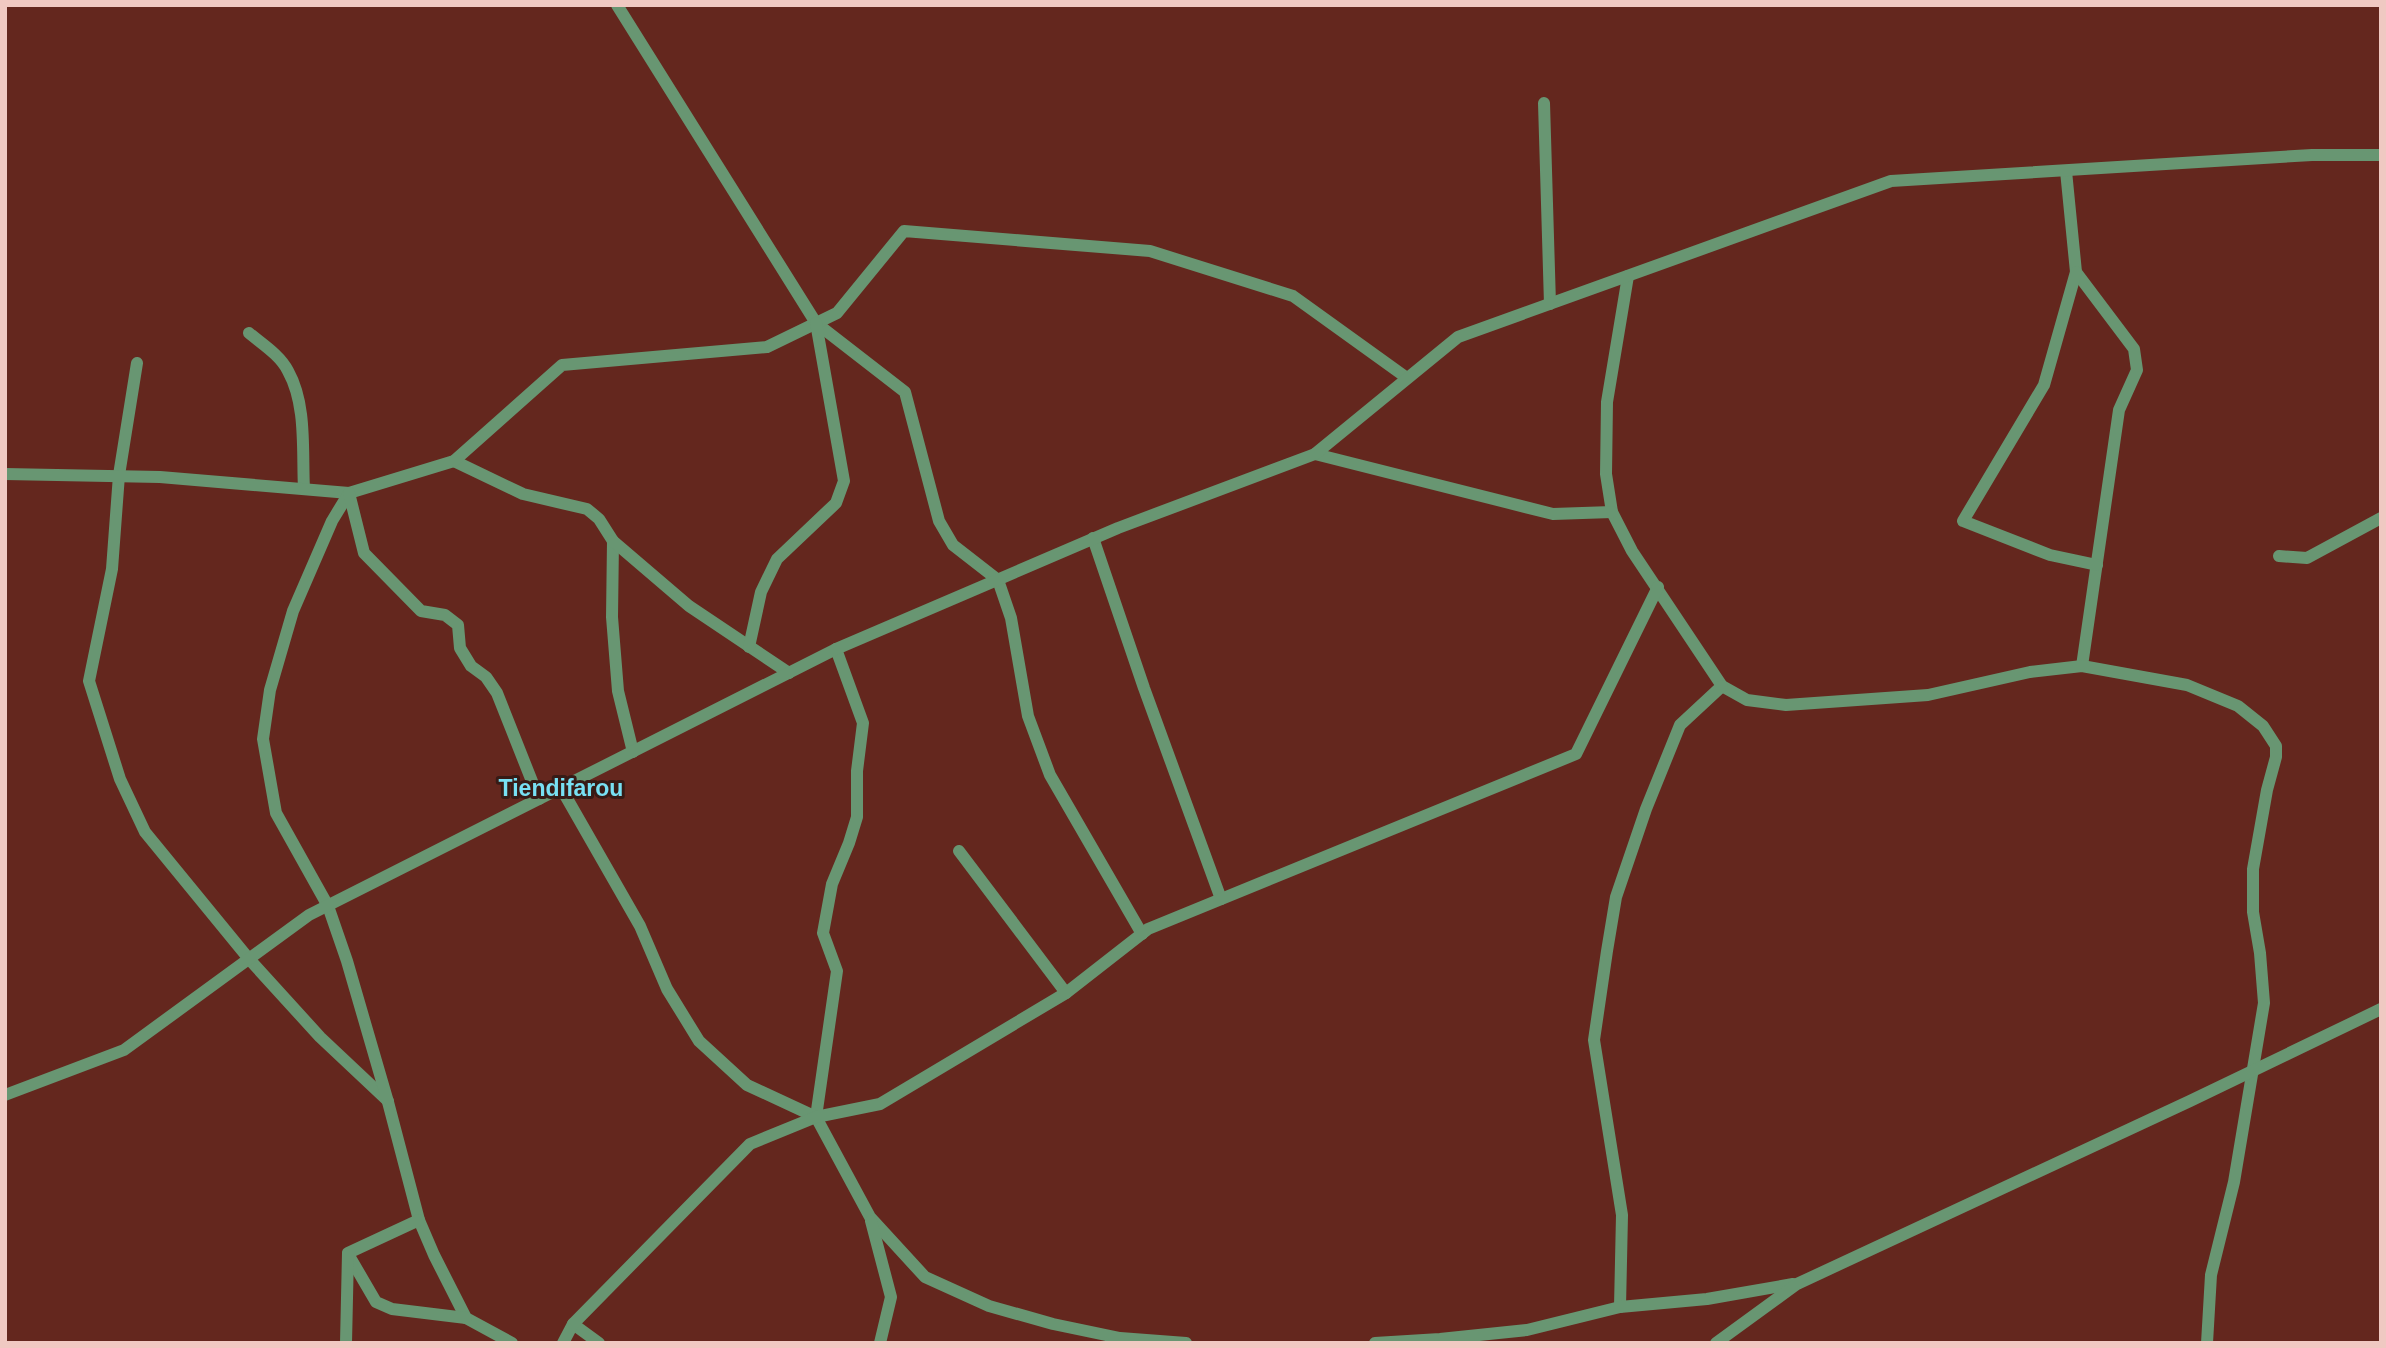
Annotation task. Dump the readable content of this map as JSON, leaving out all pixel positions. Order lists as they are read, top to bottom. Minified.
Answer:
{"districts":["Tiendifarou"]}
